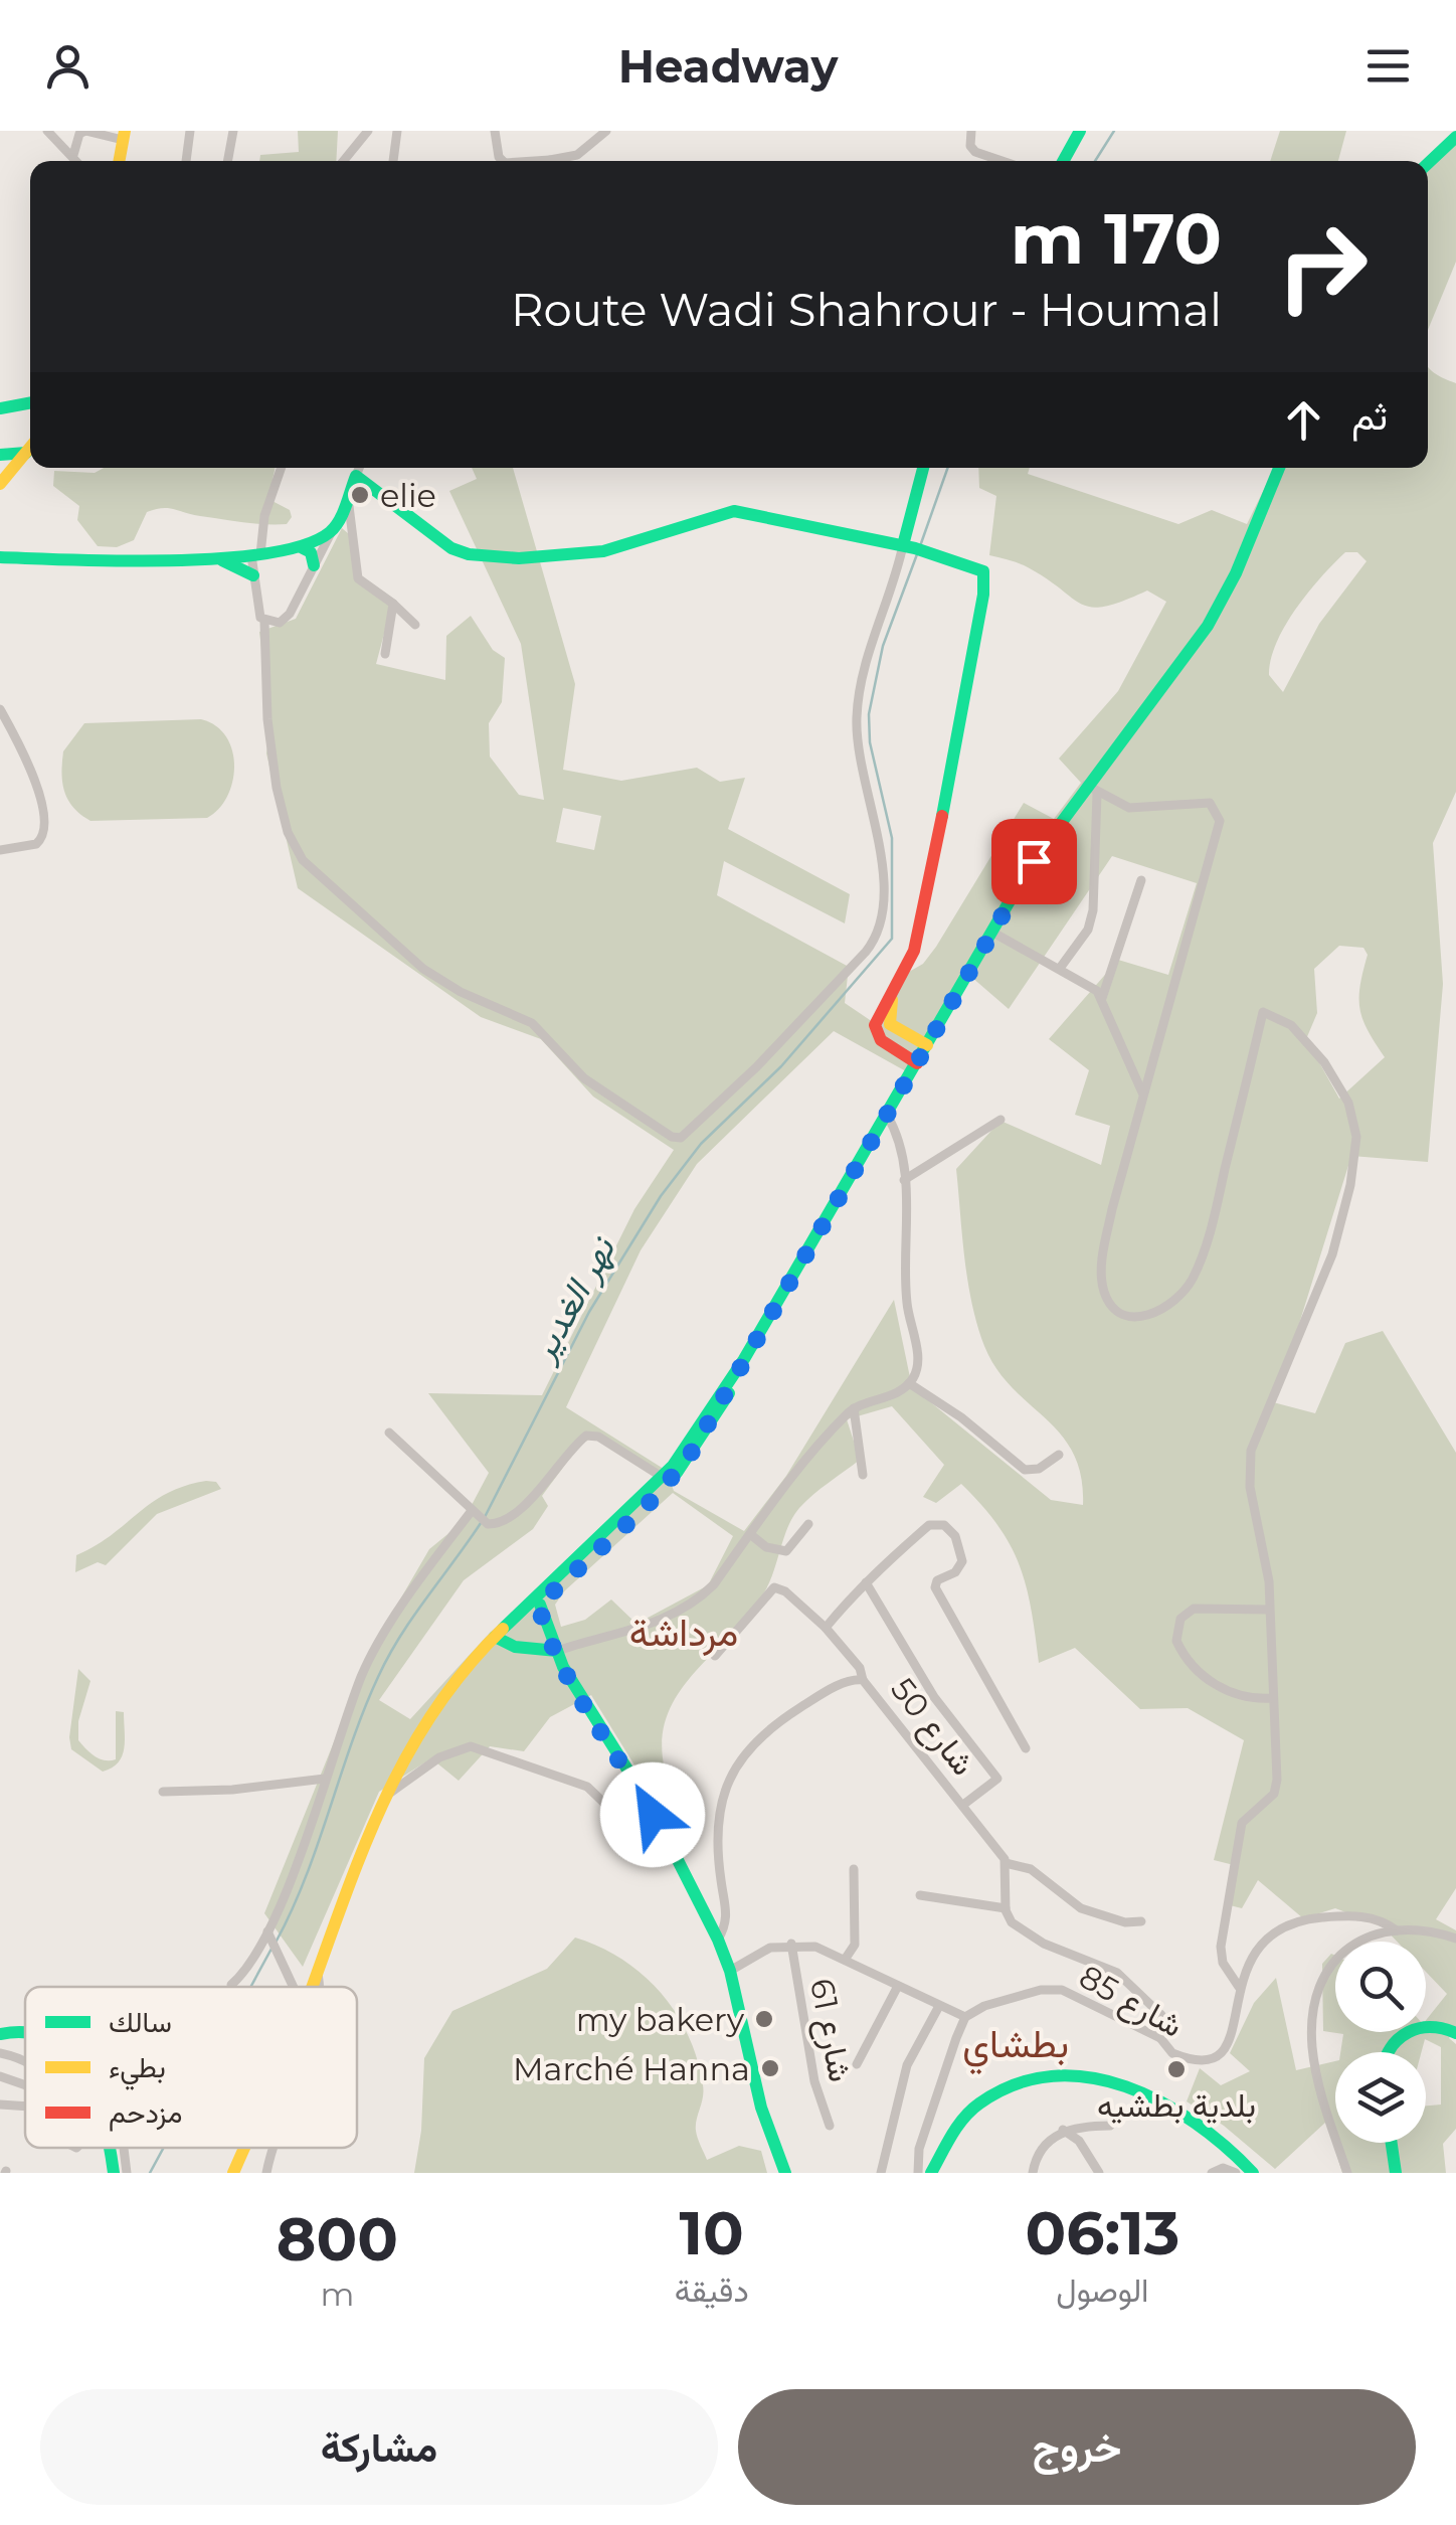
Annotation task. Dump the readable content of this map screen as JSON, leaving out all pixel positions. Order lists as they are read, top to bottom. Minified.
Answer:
{"streets":{"street":["شارع 50","شارع 85","شارع 61"]},"districts":["مرداشة","بطشاي"],"water":["نهر الغدير"],"places":["elie","my bakery","Marché Hanna","بلدية بطشيه"],"legend":["سالك","بطيء","مزدحم"],"page":{"header":"Headway","turn":["170 m","Route Wadi Shahrour - Houmal"],"then":"ثم","eta":["06:13","الوصول","10","دقيقة","800","m"],"buttons":["خروج","مشاركة"]}}
